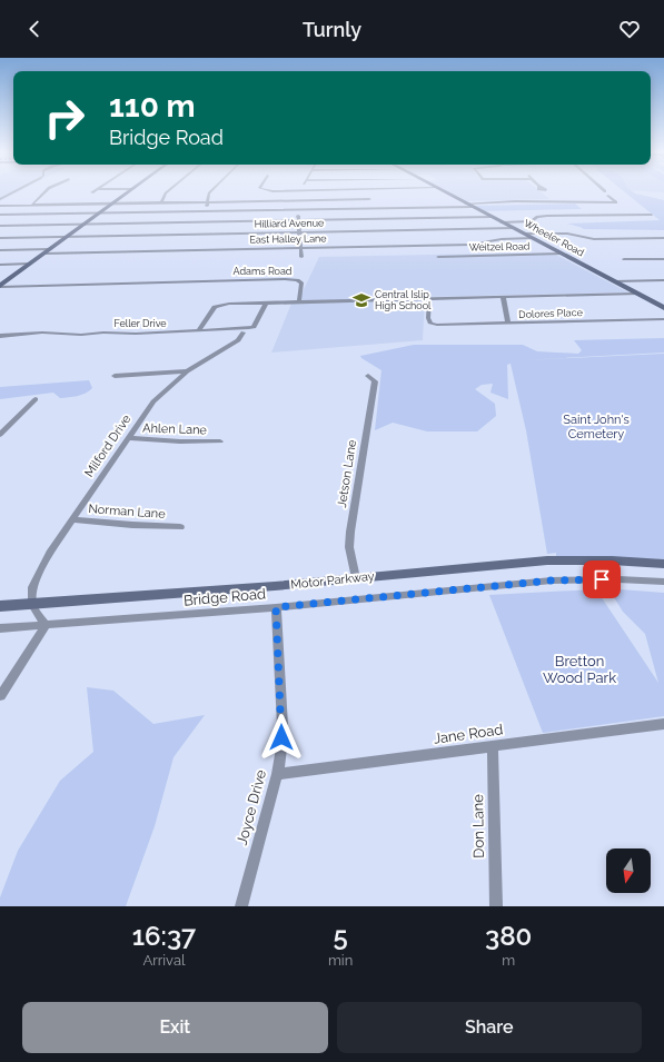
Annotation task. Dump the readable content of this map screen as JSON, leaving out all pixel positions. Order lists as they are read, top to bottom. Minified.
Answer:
{"streets":{"main road":["Wheeler Road","Motor Parkway"],"street":["Hilliard Avenue","East Halley Lane","Weitzel Road","Adams Road","Dolores Place","Feller Drive","Ahlen Lane","Milford Drive","Jetson Lane","Norman Lane","Bridge Road","Jane Road","Joyce Drive","Don Lane"]},"crossings":[["Hilliard Avenue","Wheeler Road"],["Wheeler Road","East Halley Lane"],["Wheeler Road","Weitzel Road"],["Ahlen Lane","Milford Drive"],["Milford Drive","Norman Lane"],["Milford Drive","Motor Parkway"],["Jetson Lane","Motor Parkway"],["Bridge Road","Joyce Drive"],["Jane Road","Joyce Drive"],["Jane Road","Don Lane"]],"parks":["Saint John's Cemetery","Bretton Wood Park"],"places":{"school or university":["Central Islip High School"]},"north":"bottom","page":{"header":"Turnly","turn":["110 m","Bridge Road"],"eta":["16:37","Arrival","5","min","380","m"],"buttons":["Exit","Share"]}}
